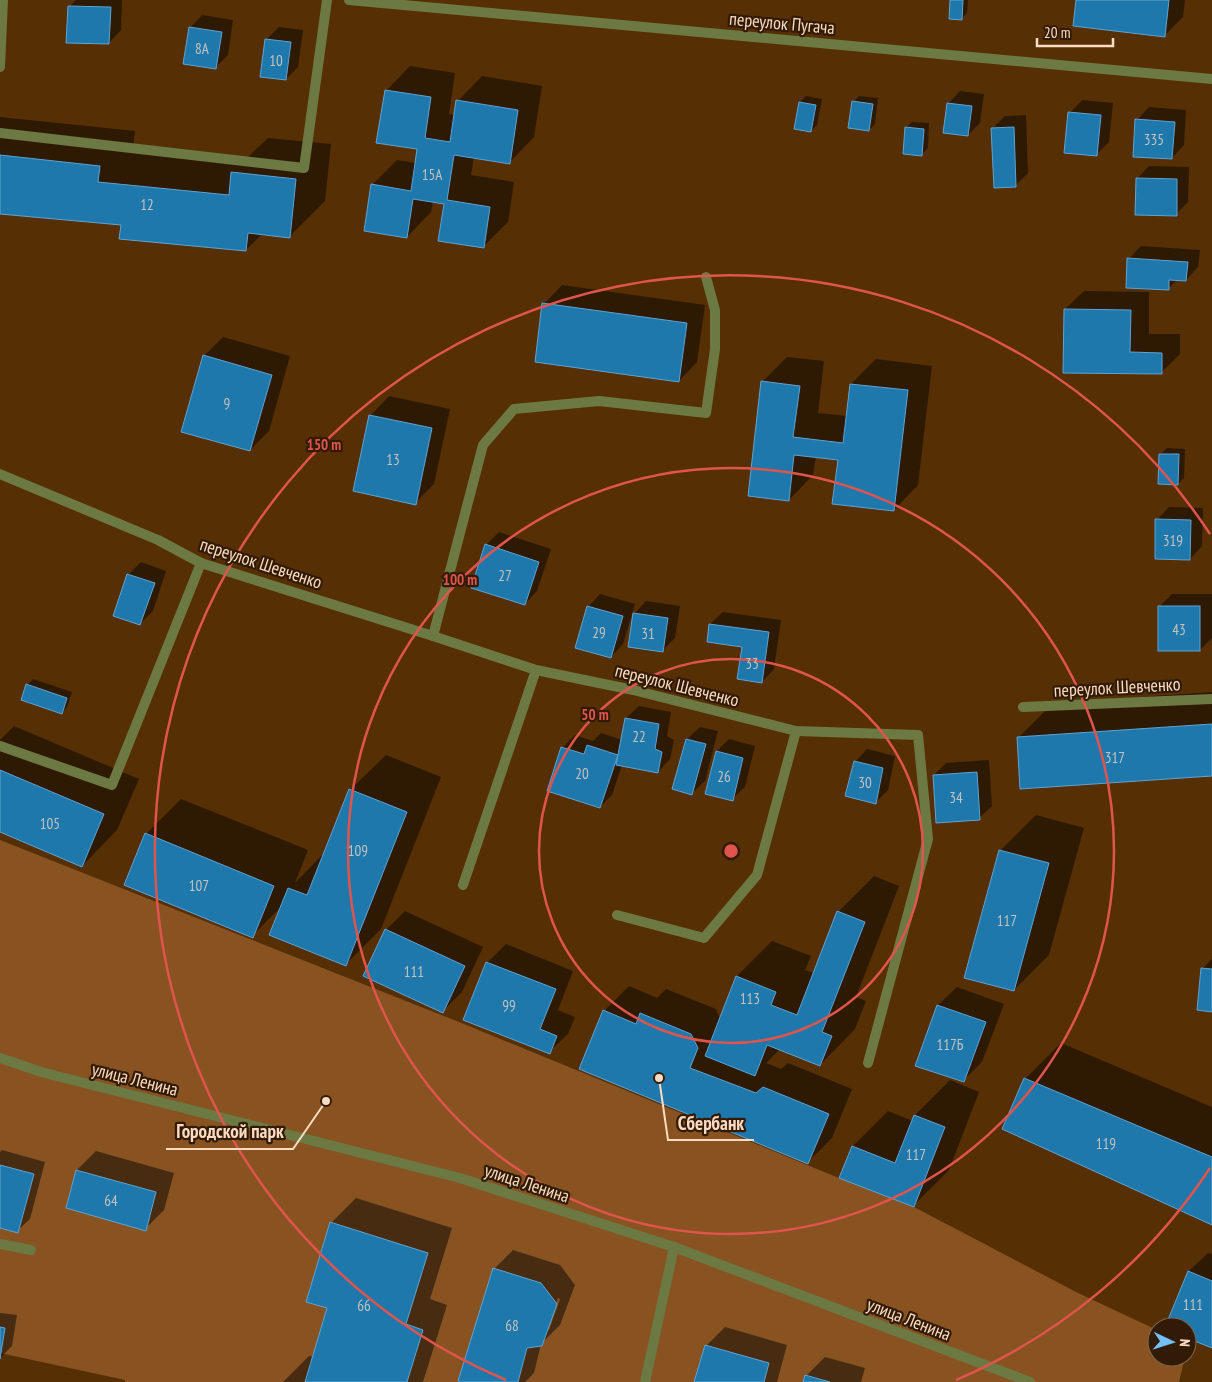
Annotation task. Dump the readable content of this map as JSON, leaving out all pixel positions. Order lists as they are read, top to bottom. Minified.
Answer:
{"streets":{"street":["переулок Пугача","переулок Шевченко","улица Ленина"]},"places":["Сбербанк","Городской парк"],"house_numbers":["8А","10","335","15А","12","9","13","319","27","43","29","31","33","22","317","20","26","30","34","105","109","107","117","111","113","99","117Б","119","117","64","111","66","68"],"scale_bar":"20 m","north":"right","rings":["150 m","100 m","50 m"]}
